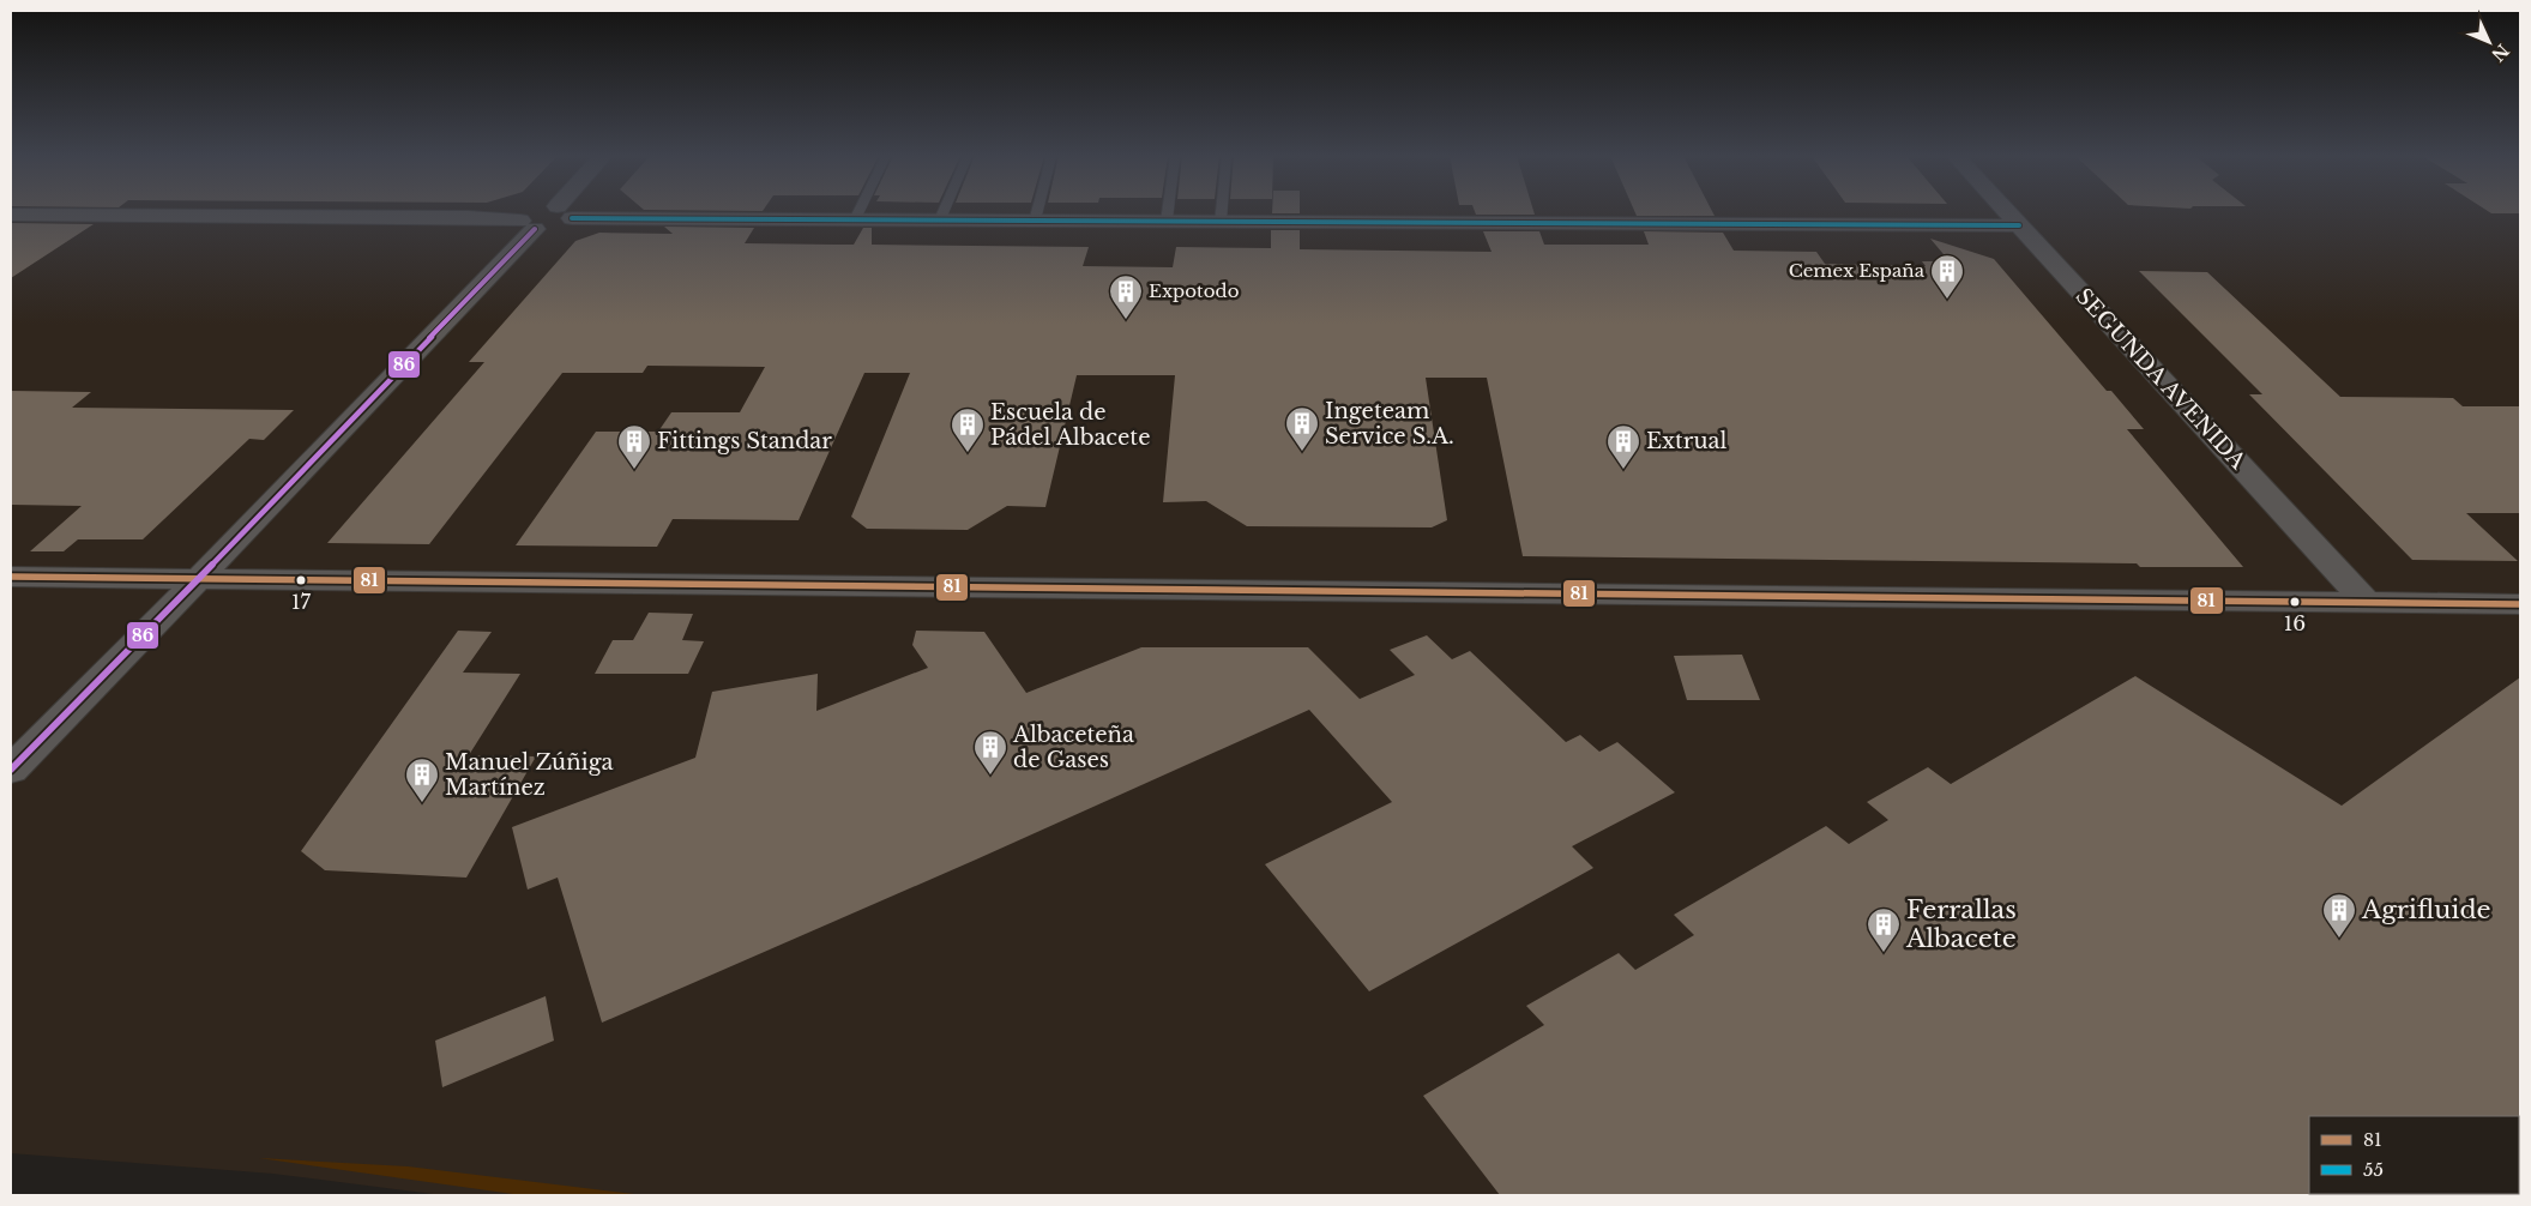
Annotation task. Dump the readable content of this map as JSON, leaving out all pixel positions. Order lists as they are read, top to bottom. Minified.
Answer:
{"streets":{"street":["SEGUNDA AVENIDA"]},"places":{"building":["Cemex España","Expotodo","Ingeteam Service S.A.","Escuela de Pádel Albacete","Fittings Standar","Extrual","Albaceteña de Gases","Manuel Zúñiga Martínez","Agrifluide","Ferrallas Albacete"],"other":["17","16"]},"lines":["transit line 55","transit line 86","transit line 81"],"legend":["81","55"],"north":"bottom right"}
